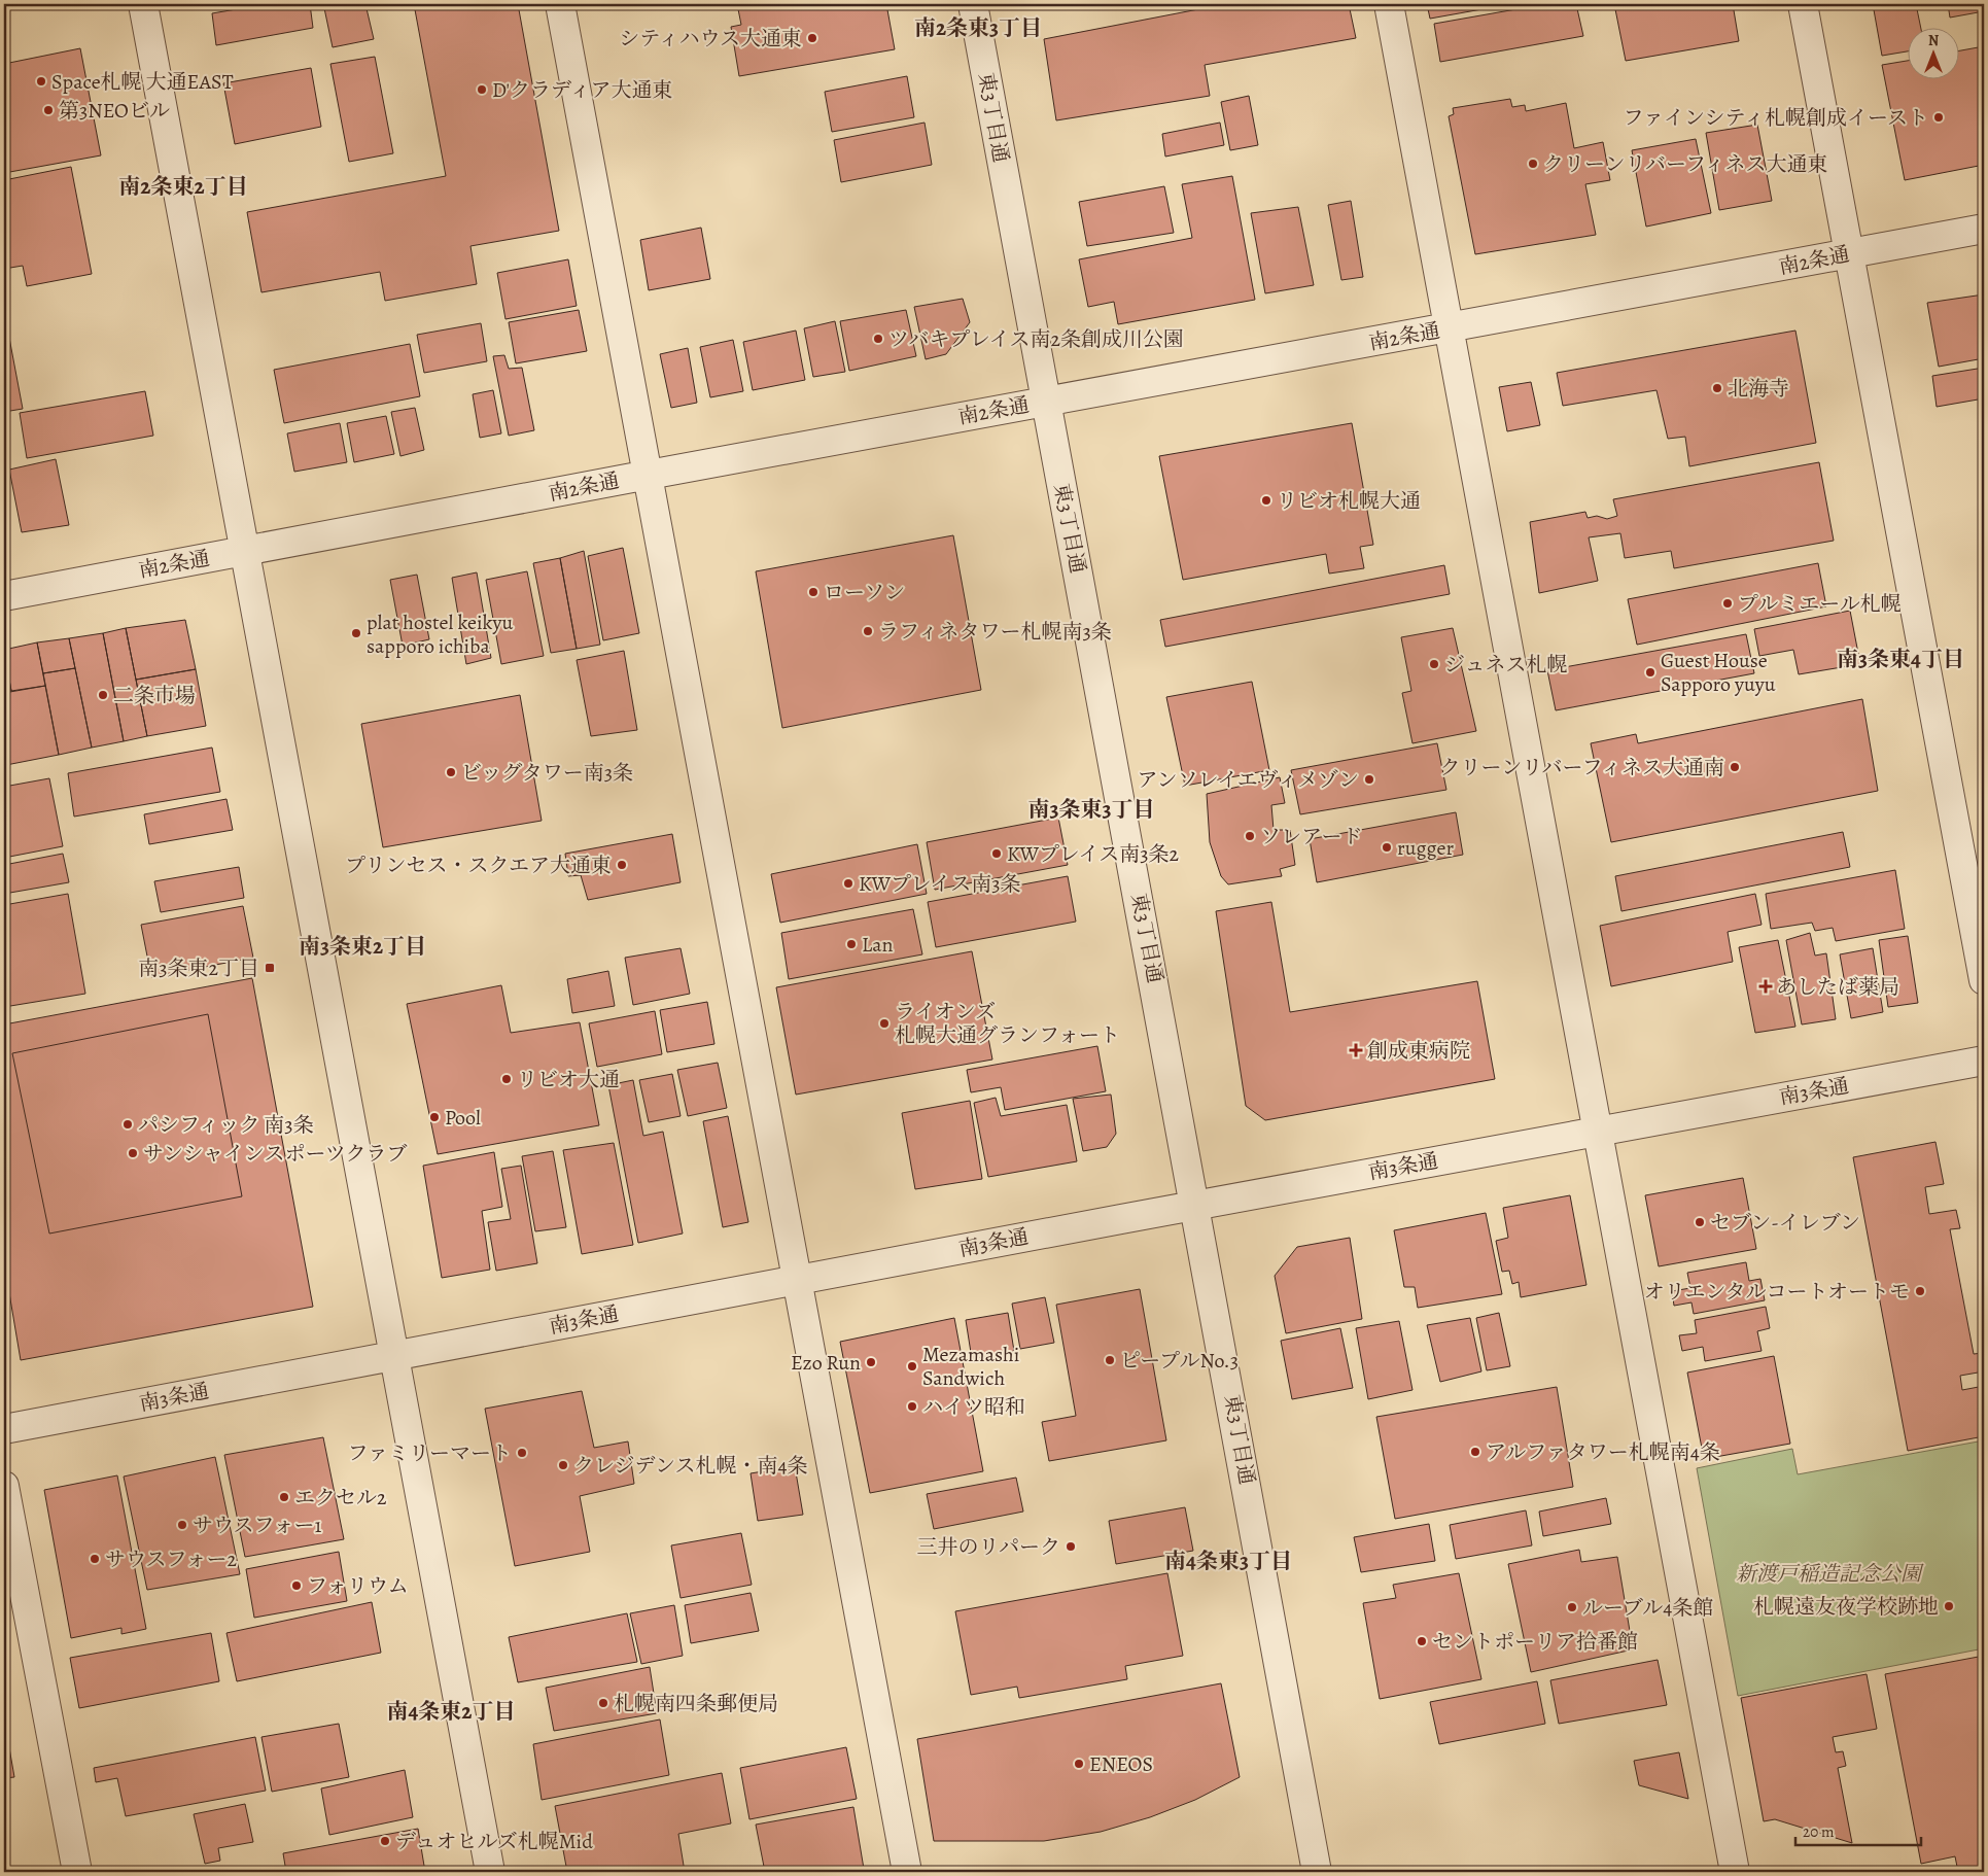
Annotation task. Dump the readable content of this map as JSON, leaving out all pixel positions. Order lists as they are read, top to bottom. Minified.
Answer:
{"streets":{"street":["東3丁目通","南2条通","南3条通"]},"crossings":[["東3丁目通","南2条通"],["東3丁目通","南3条通"]],"districts":["南2条東3丁目","南2条東2丁目","南3条東4丁目","南3条東3丁目","南3条東2丁目","南4条東3丁目","南4条東2丁目"],"parks":["新渡戸稲造記念公園"],"places":{"other":["シティハウス大通東","Space札幌 大通EAST","D'クラディア大通東","第3NEOビル","ファインシティ札幌創成イースト","クリーンリバーフィネス大通東","ツバキプレイス南2条創成川公園","北海寺","リビオ札幌大通","ローソン","プルミエール札幌","ラフィネタワー札幌南3条","plat hostel keikyu sapporo ichiba","ジュネス札幌","Guest House Sapporo yuyu","二条市場","クリーンリバーフィネス大通南","ビッグタワー南3条","アンソレイエヴィメゾン","ソレアード","rugger","KWプレイス南3条2","プリンセス・スクエア大通東","KWプレイス南3条","Lan","ライオンズ 札幌大通グランフォート","リビオ大通","Pool","パシフィック 南3条","サンシャインスポーツクラブ","セブン-イレブン","オリエンタルコートオートモ","ピープルNo.3","Ezo Run","Mezamashi Sandwich","ハイツ昭和","アルファタワー札幌南4条","ファミリーマート","クレジデンス札幌・南4条","エクセル2","サウスフォー1","三井のリパーク","サウスフォー2","フォリウム","札幌遠友夜学校跡地","ルーブル4条館","セントポーリア拾番館","札幌南四条郵便局","ENEOS","デュオヒルズ札幌Mid"],"transit":["南3条東2丁目"],"health":["あしたば薬局","創成東病院"]},"scale_bar":"20 m","north":"top"}
